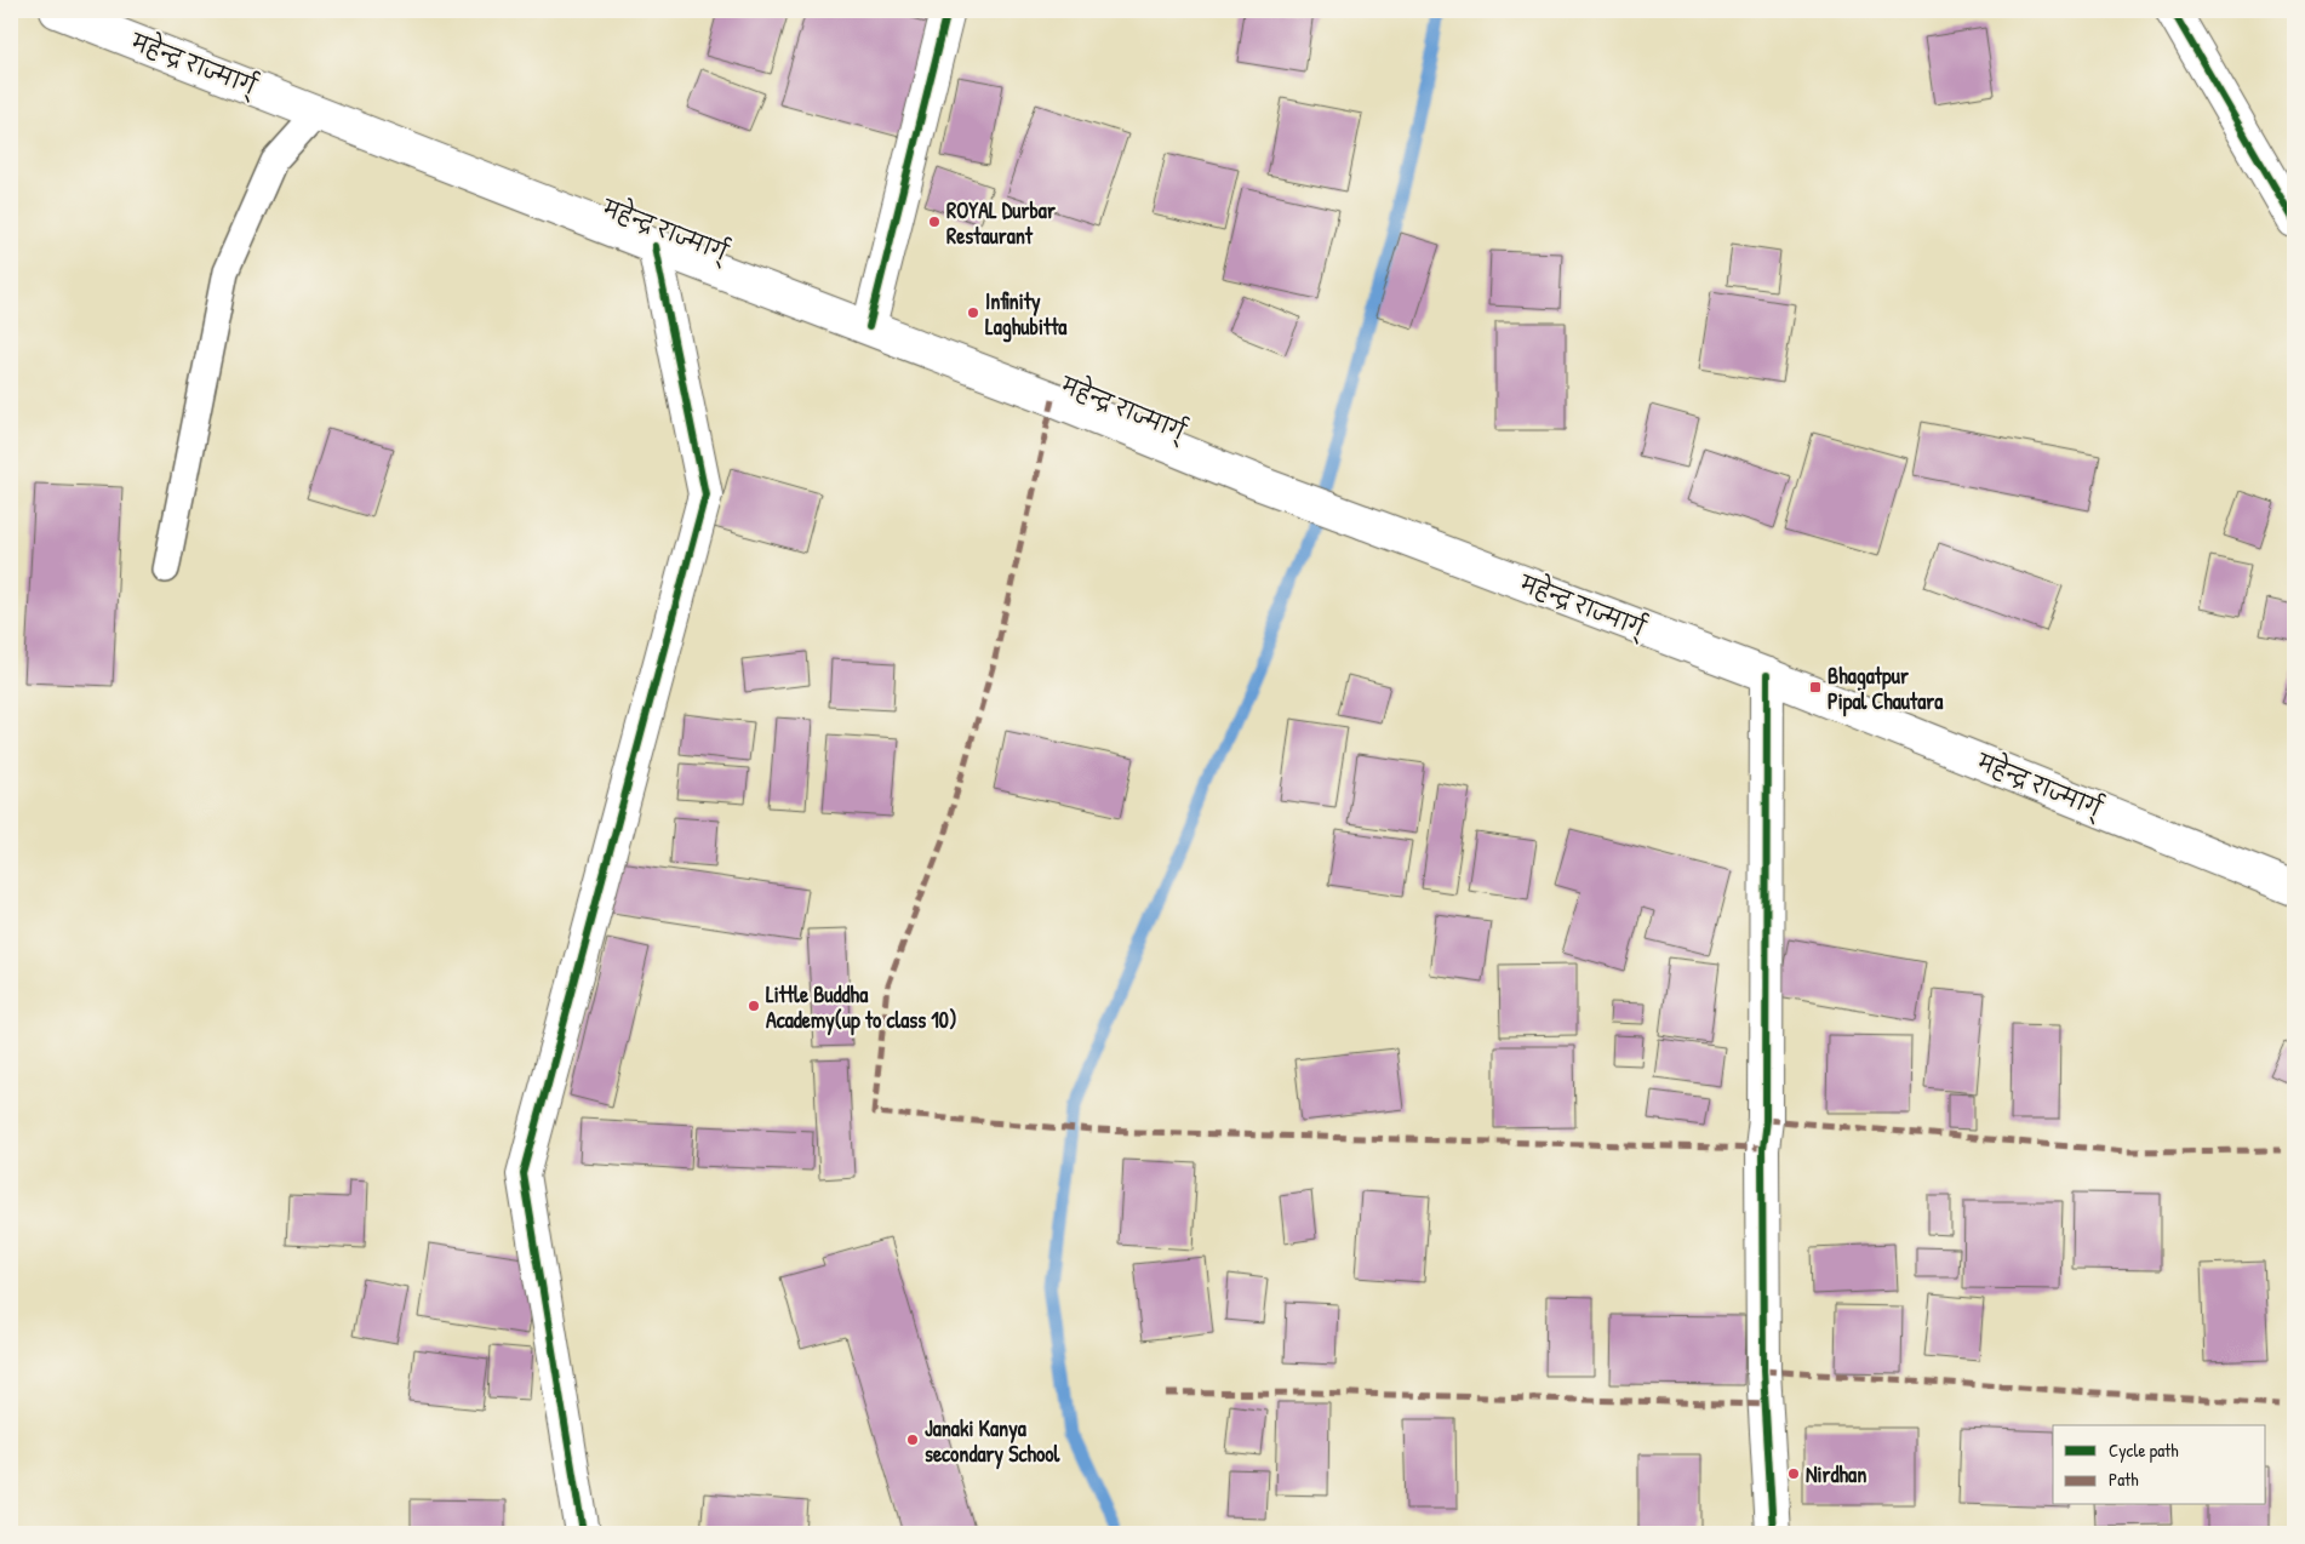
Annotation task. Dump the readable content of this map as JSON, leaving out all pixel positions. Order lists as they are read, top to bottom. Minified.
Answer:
{"streets":{"main road":["महेन्द्र राज्मार्ग्"]},"places":{"other":["ROYAL Durbar Restaurant","Infinity Laghubitta","Little Buddha Academy(up to class 10)","Janaki Kanya secondary School","Nirdhan"],"transit":["Bhagatpur Pipal Chautara"]},"legend":["Cycle path","Path"]}
